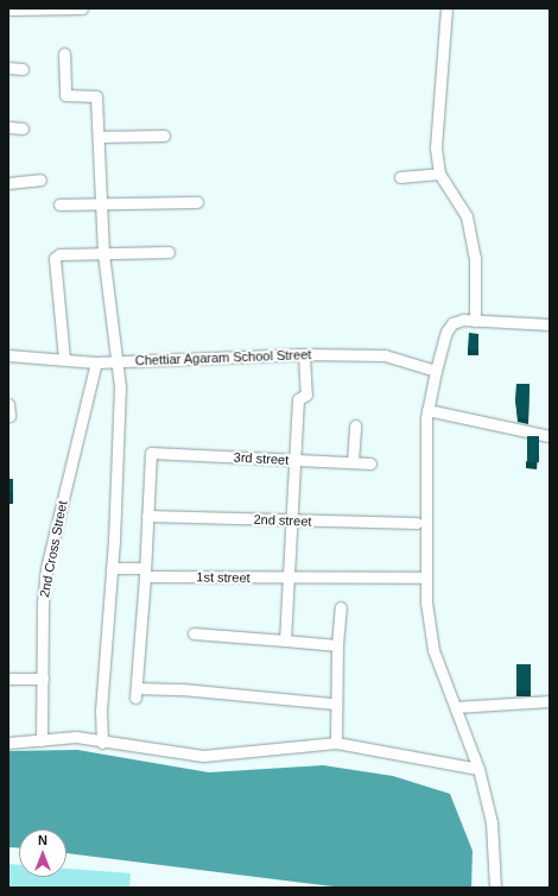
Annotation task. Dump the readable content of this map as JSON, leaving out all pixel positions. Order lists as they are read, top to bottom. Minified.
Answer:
{"streets":{"street":["Chettiar Agaram School Street","3rd street","2nd street","2nd Cross Street","1st street"]},"crossings":[["Chettiar Agaram School Street","2nd Cross Street"],["3rd street","2nd street"]],"north":"top"}
